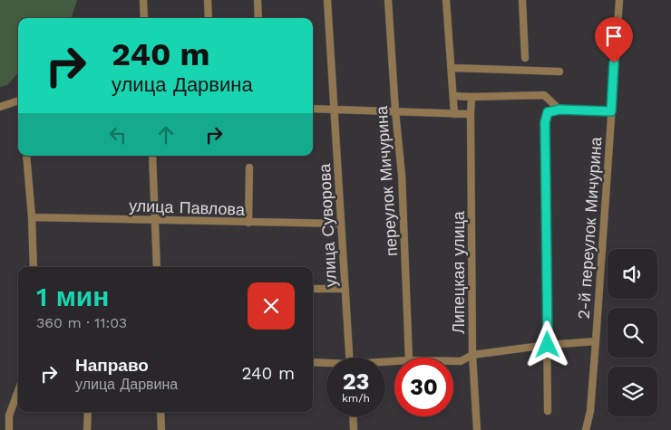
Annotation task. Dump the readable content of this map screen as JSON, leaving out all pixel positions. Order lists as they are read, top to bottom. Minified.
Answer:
{"streets":{"street":["переулок Мичурина","улица Павлова","улица Суворова","2-й переулок Мичурина","Липецкая улица"]},"crossings":[["улица Павлова","улица Суворова"]],"page":{"turn":["240 m","улица Дарвина"],"heading":["1 мин","360 m · 11:03"],"list":[{"name":"Направо","note":"улица Дарвина","value":"240 m"}],"speed":"23 km/h","limit":"30"}}
